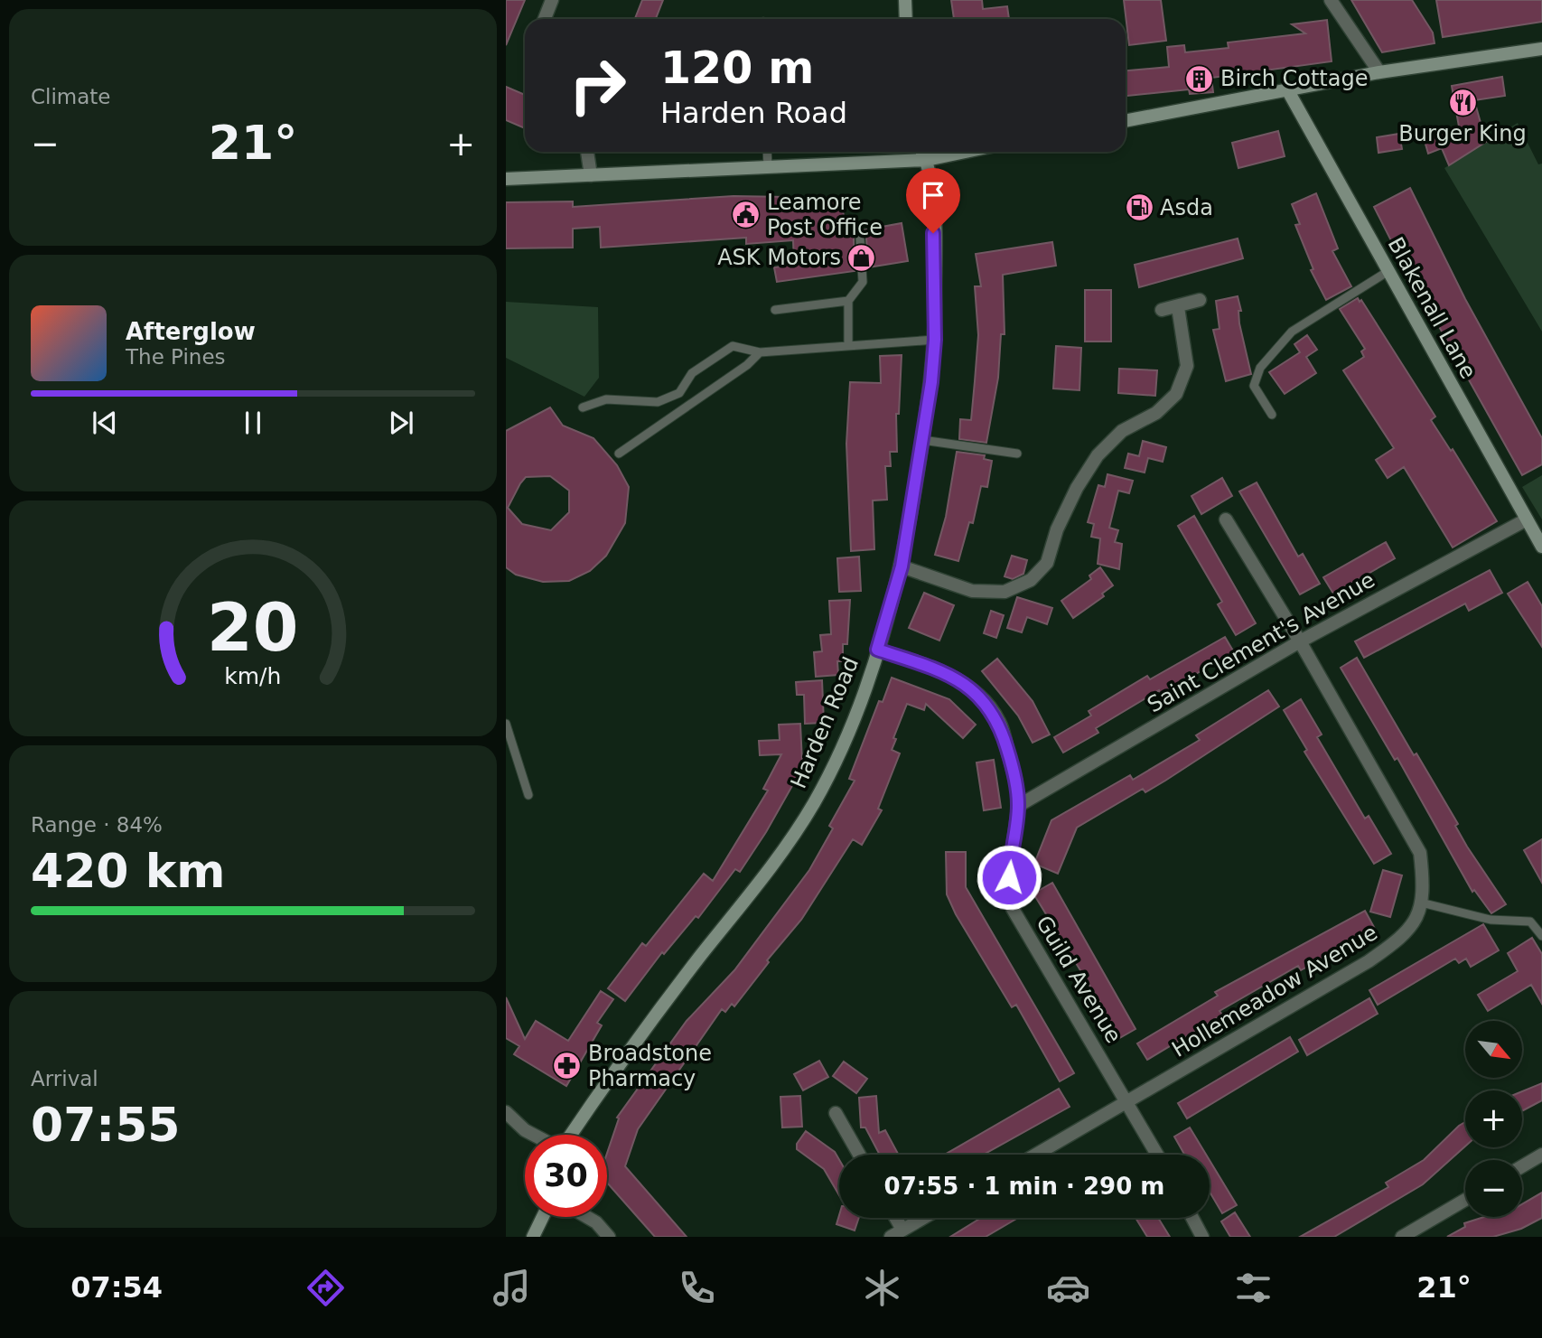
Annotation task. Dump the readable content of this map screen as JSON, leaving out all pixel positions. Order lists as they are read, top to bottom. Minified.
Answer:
{"streets":{"street":["Blakenall Lane","Saint Clement's Avenue","Harden Road","Guild Avenue","Hollemeadow Avenue"]},"crossings":[["Blakenall Lane","Saint Clement's Avenue"],["Saint Clement's Avenue","Guild Avenue"],["Saint Clement's Avenue","Hollemeadow Avenue"],["Harden Road","Guild Avenue"],["Guild Avenue","Hollemeadow Avenue"]],"places":{"building":["Birch Cottage"],"restaurant":["Burger King"],"fuel station":["Asda"],"public building":["Leamore Post Office"],"shop":["ASK Motors"],"pharmacy":["Broadstone Pharmacy"]},"north":"bottom right","page":{"tile":["Climate",["Range · 84%","420 km"],["Arrival","07:55"]],"turn":["120 m","Harden Road"],"heat":["−","21°","+"],"song":["Afterglow","The Pines"],"map_buttons":["+","−"],"limit":"30","trip":"07:55 · 1 min · 290 m","tabs":["07:54","21°"],"gauge":["20","km/h"]}}
